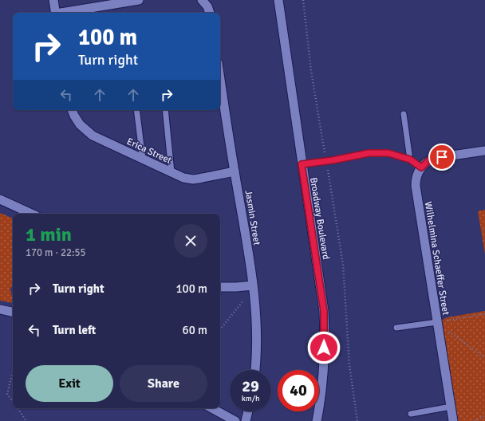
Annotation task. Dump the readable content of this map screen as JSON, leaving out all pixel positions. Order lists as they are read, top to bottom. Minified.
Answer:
{"streets":{"street":["Erica Street","Jasmin Street","Broadway Boulevard","Wilhelmina Schaeffer Street"]},"crossings":[["Erica Street","Jasmin Street"]],"page":{"turn":["100 m","Turn right"],"heading":["1 min","170 m · 22:55"],"list":[{"name":"Turn right","value":"100 m"},{"name":"Turn left","value":"60 m"}],"buttons":["Exit","Share"],"speed":"29 km/h","limit":"40"}}
